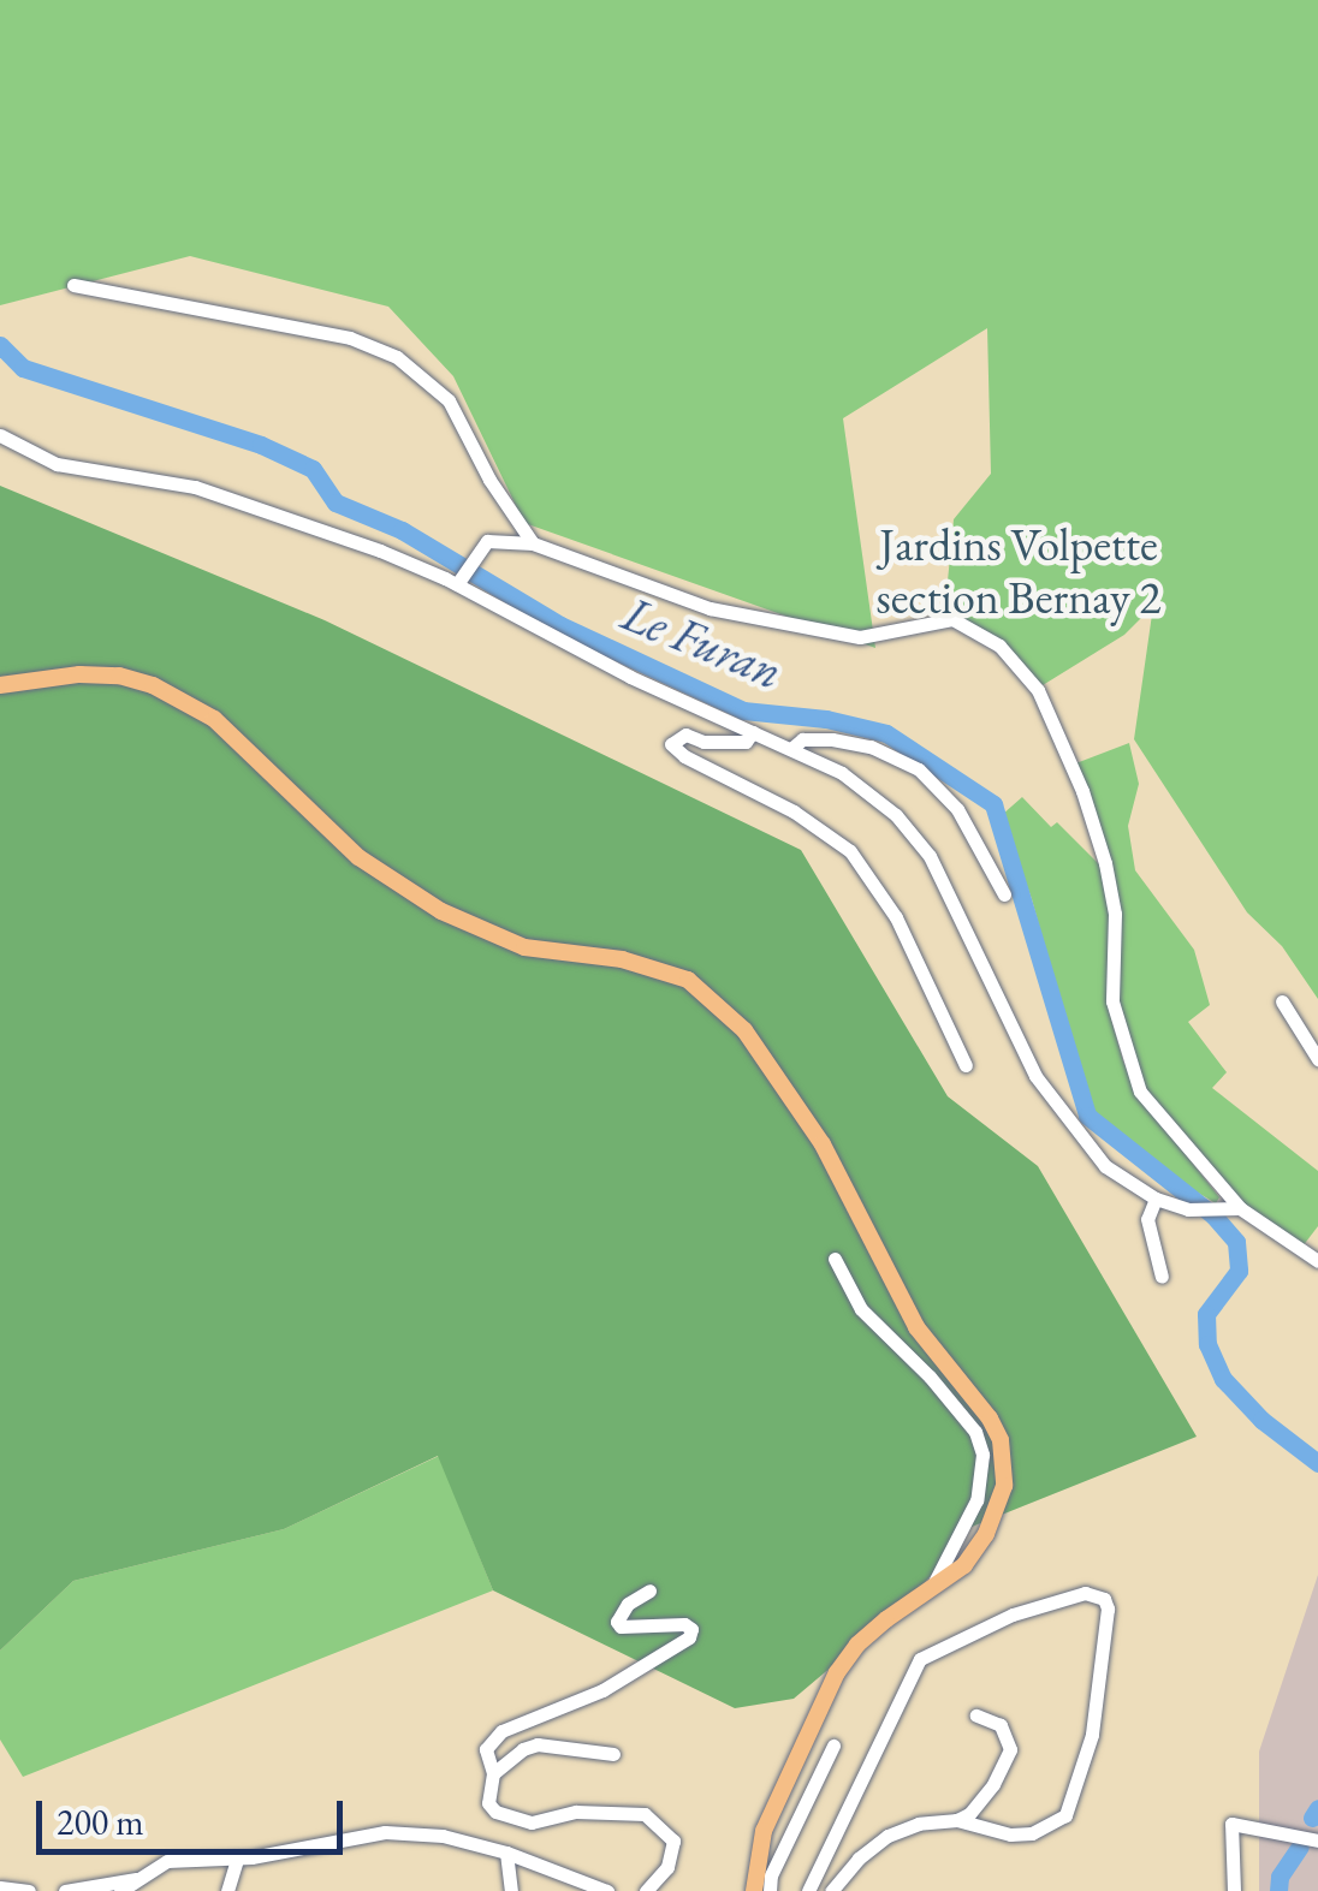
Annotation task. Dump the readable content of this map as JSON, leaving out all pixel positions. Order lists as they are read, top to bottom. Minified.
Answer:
{"water":["Le Furan"],"parks":["Jardins Volpette section Bernay 2"],"scale_bar":"200 m"}
